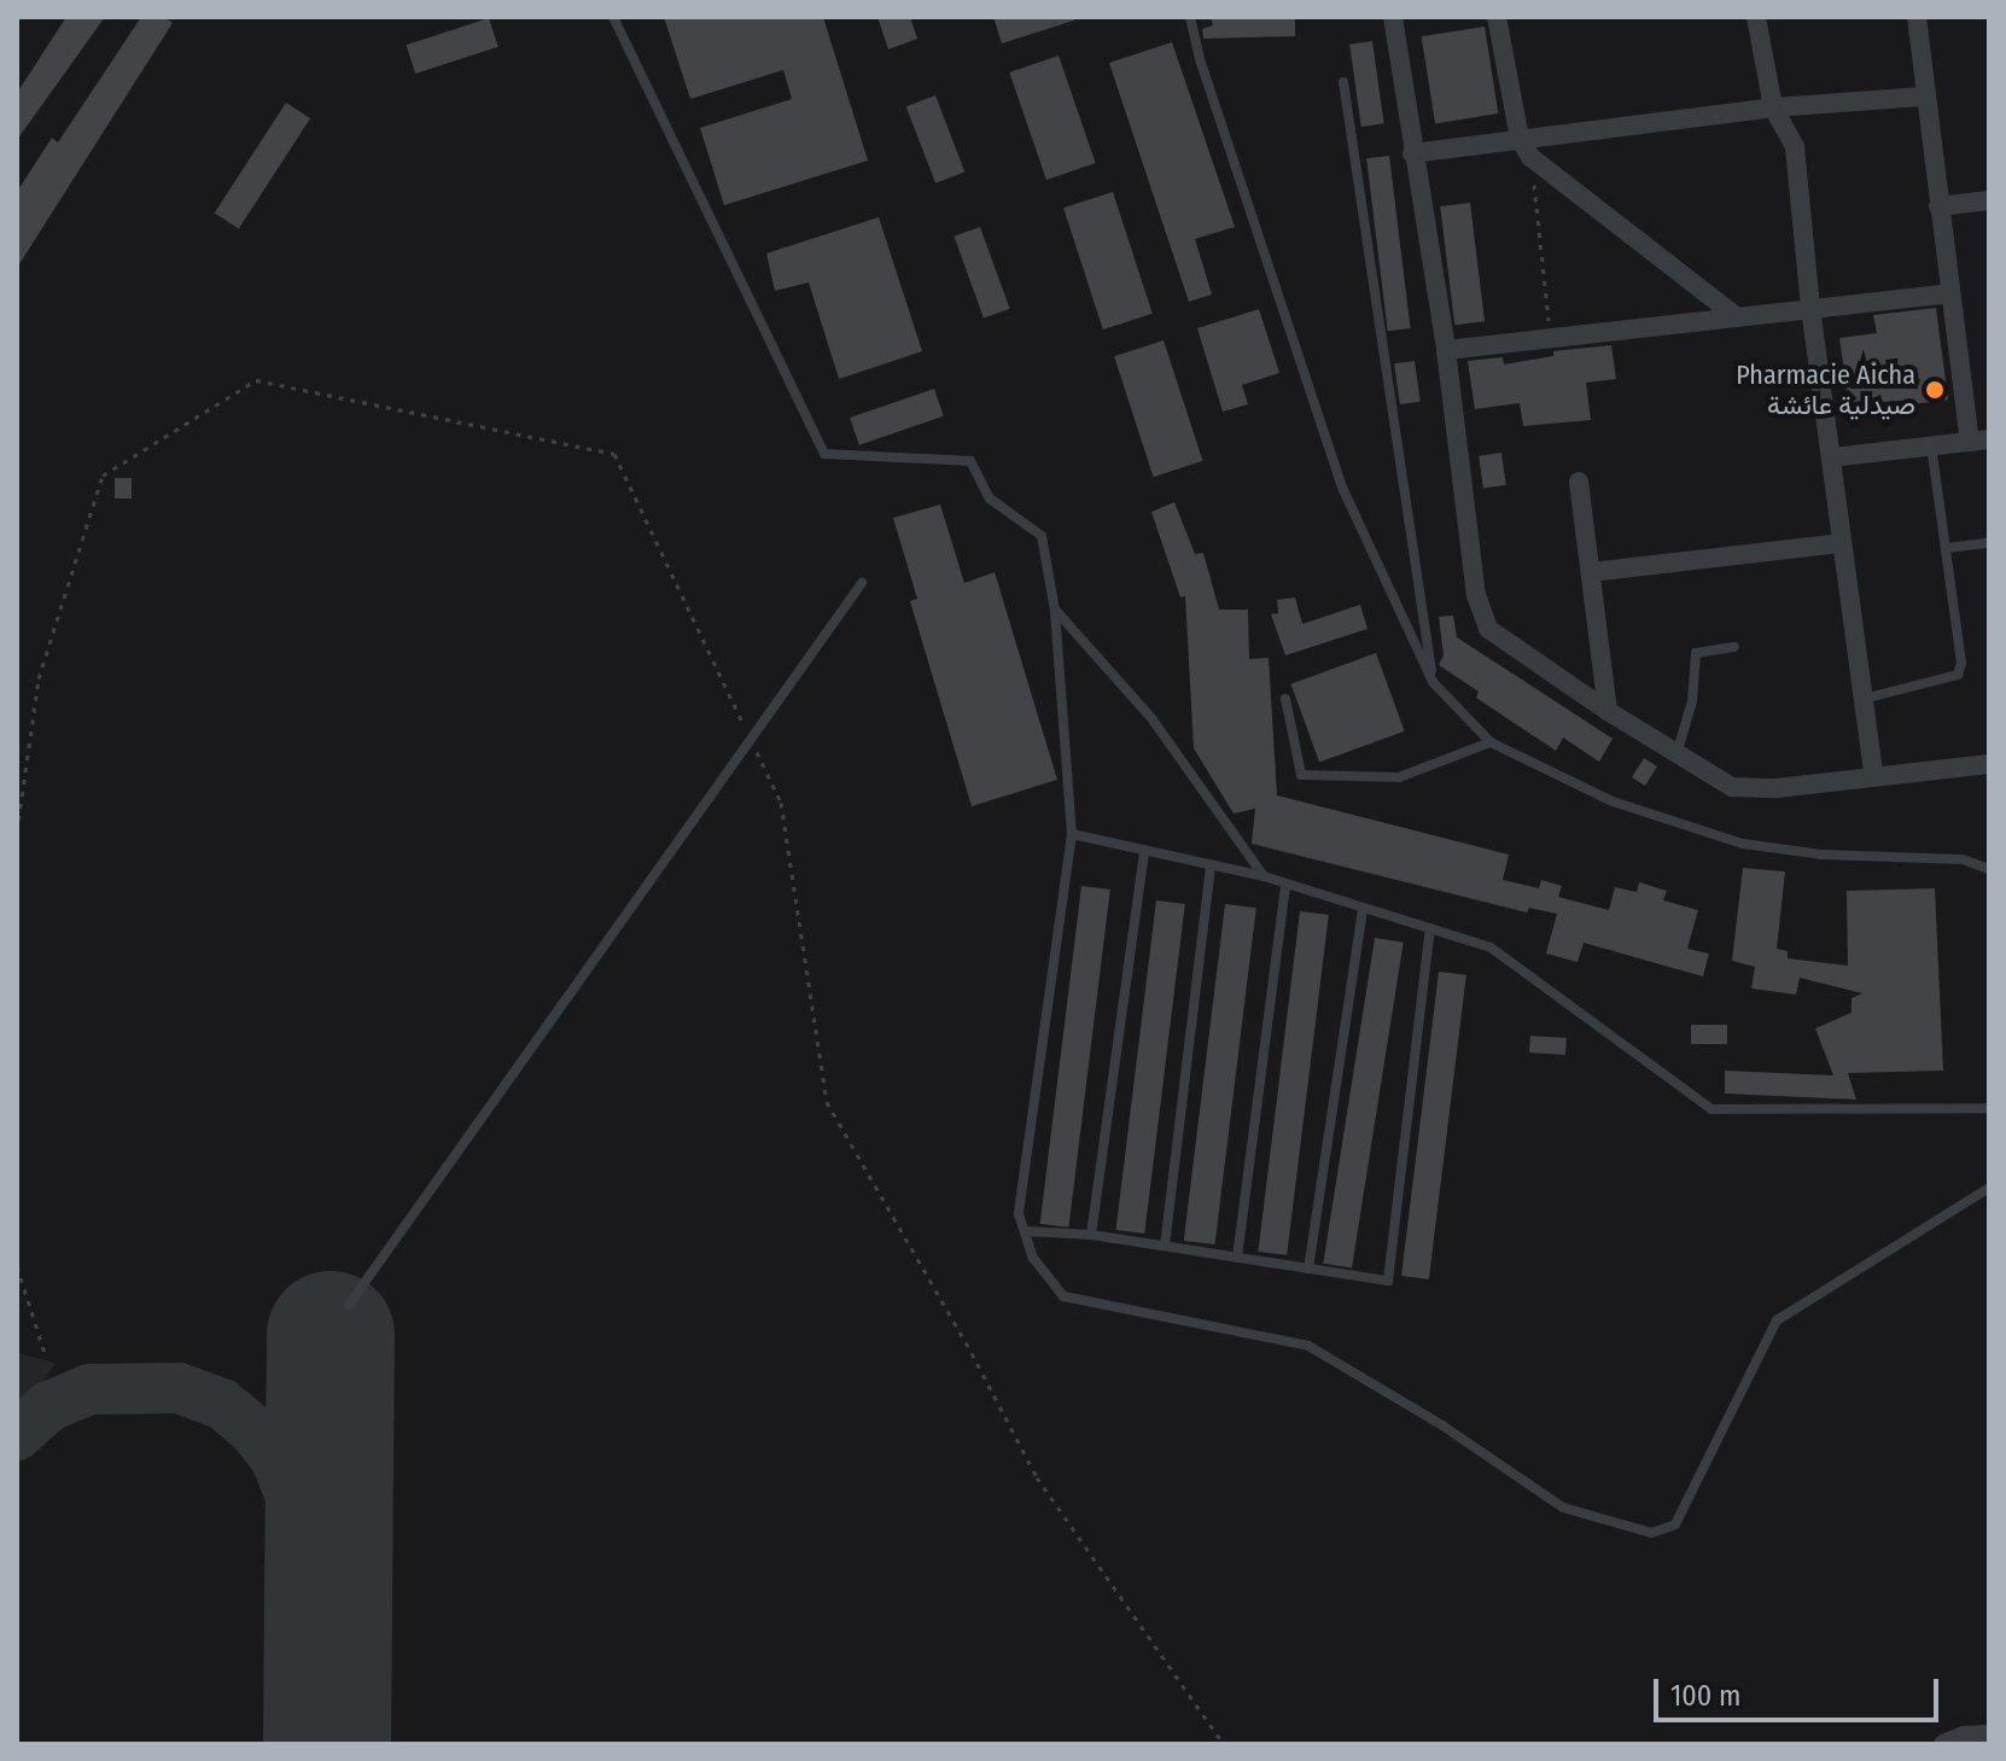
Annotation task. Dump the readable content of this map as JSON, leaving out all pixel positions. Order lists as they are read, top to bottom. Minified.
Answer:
{"places":["Pharmacie Aicha صيدلية عائشة"],"scale_bar":"100 m"}
